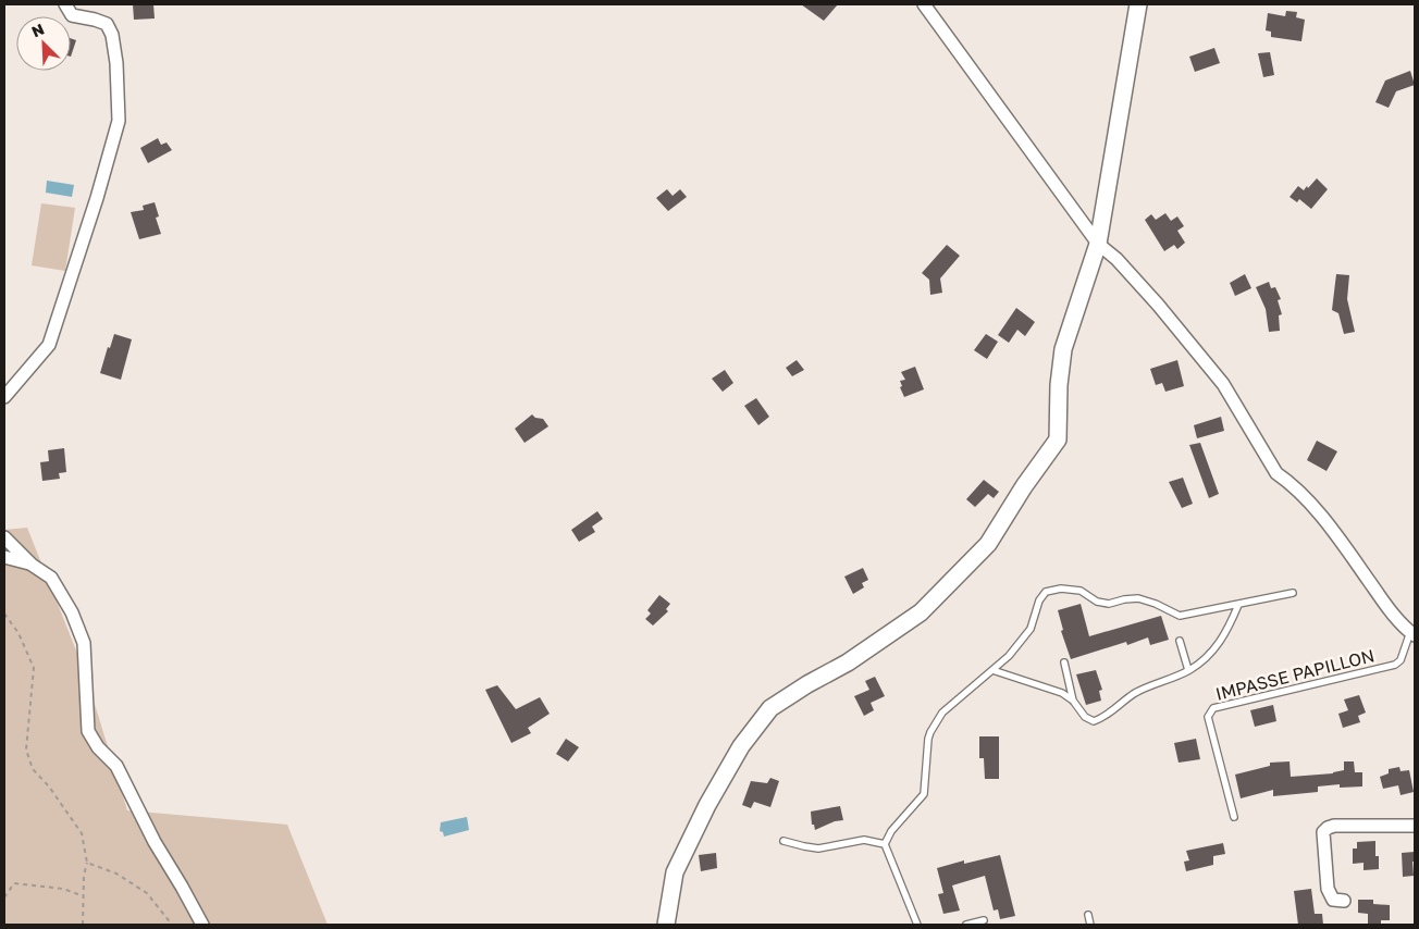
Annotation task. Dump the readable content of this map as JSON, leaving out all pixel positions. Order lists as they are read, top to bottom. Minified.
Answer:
{"streets":{"lane":["IMPASSE PAPILLON"]},"north":"top left"}
